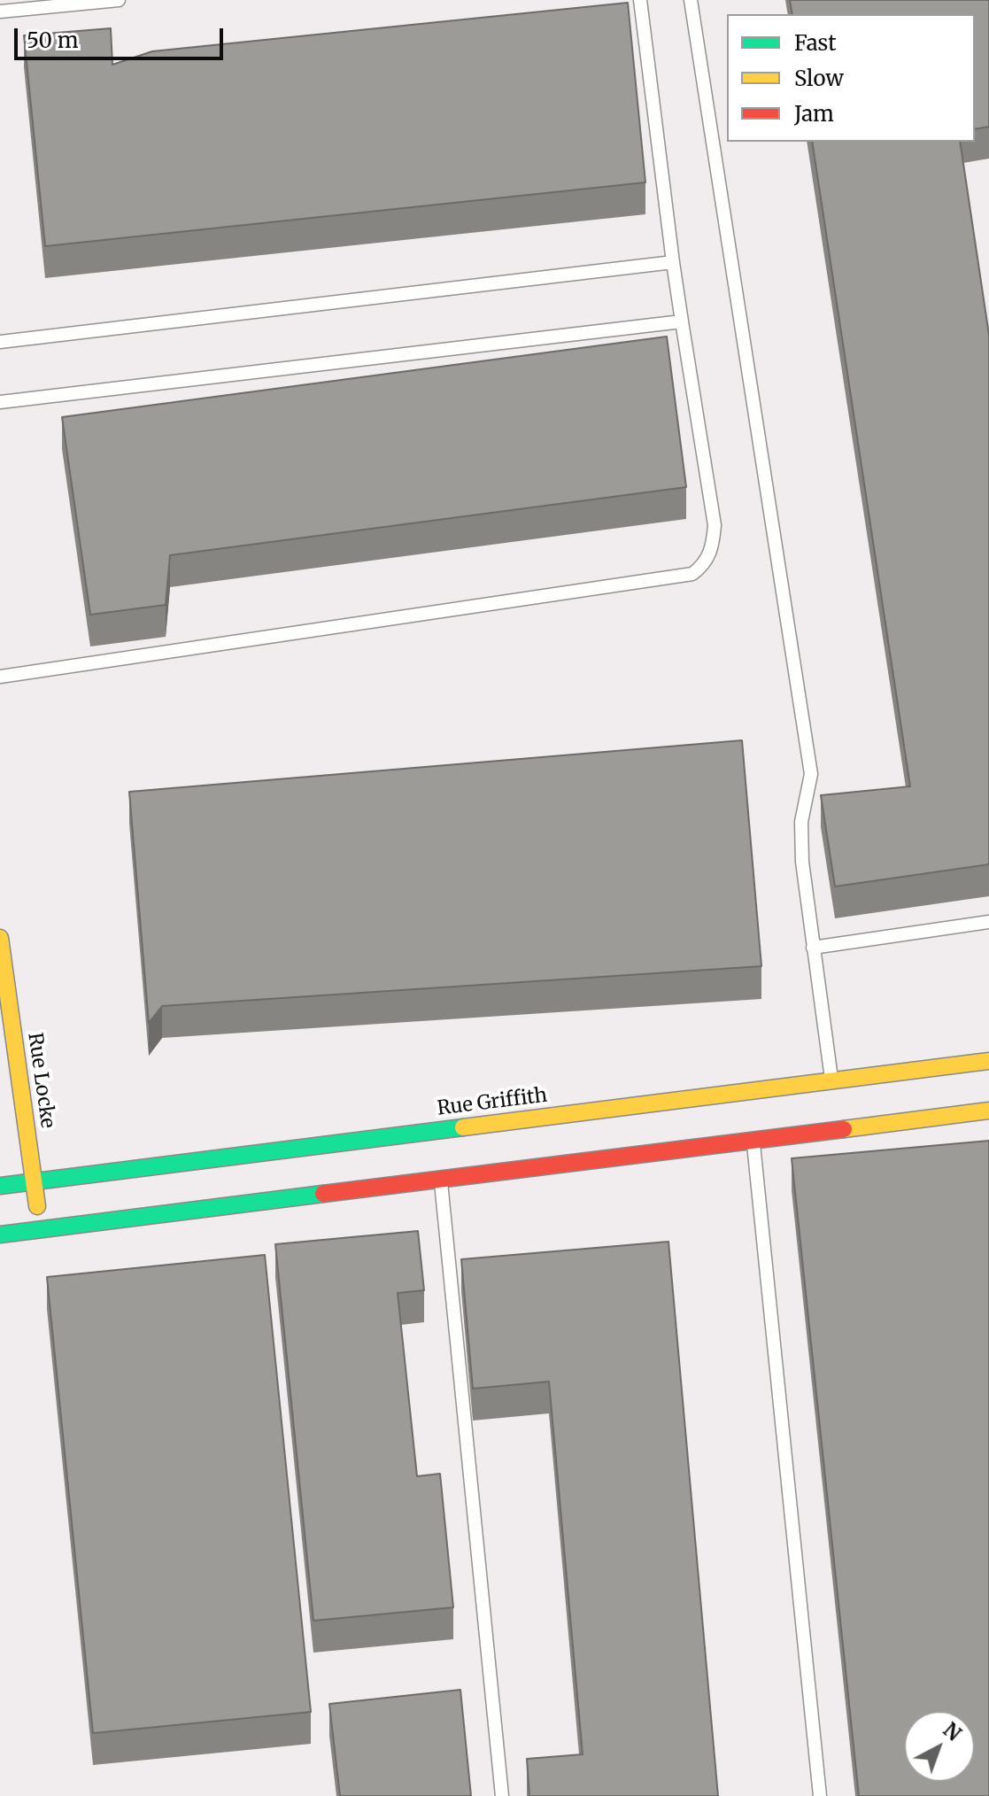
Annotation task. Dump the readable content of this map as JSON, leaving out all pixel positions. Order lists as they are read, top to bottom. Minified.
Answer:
{"streets":{"street":["Rue Locke","Rue Griffith"]},"crossings":[["Rue Locke","Rue Griffith"]],"legend":["Fast","Slow","Jam"],"scale_bar":"50 m","north":"top right"}
